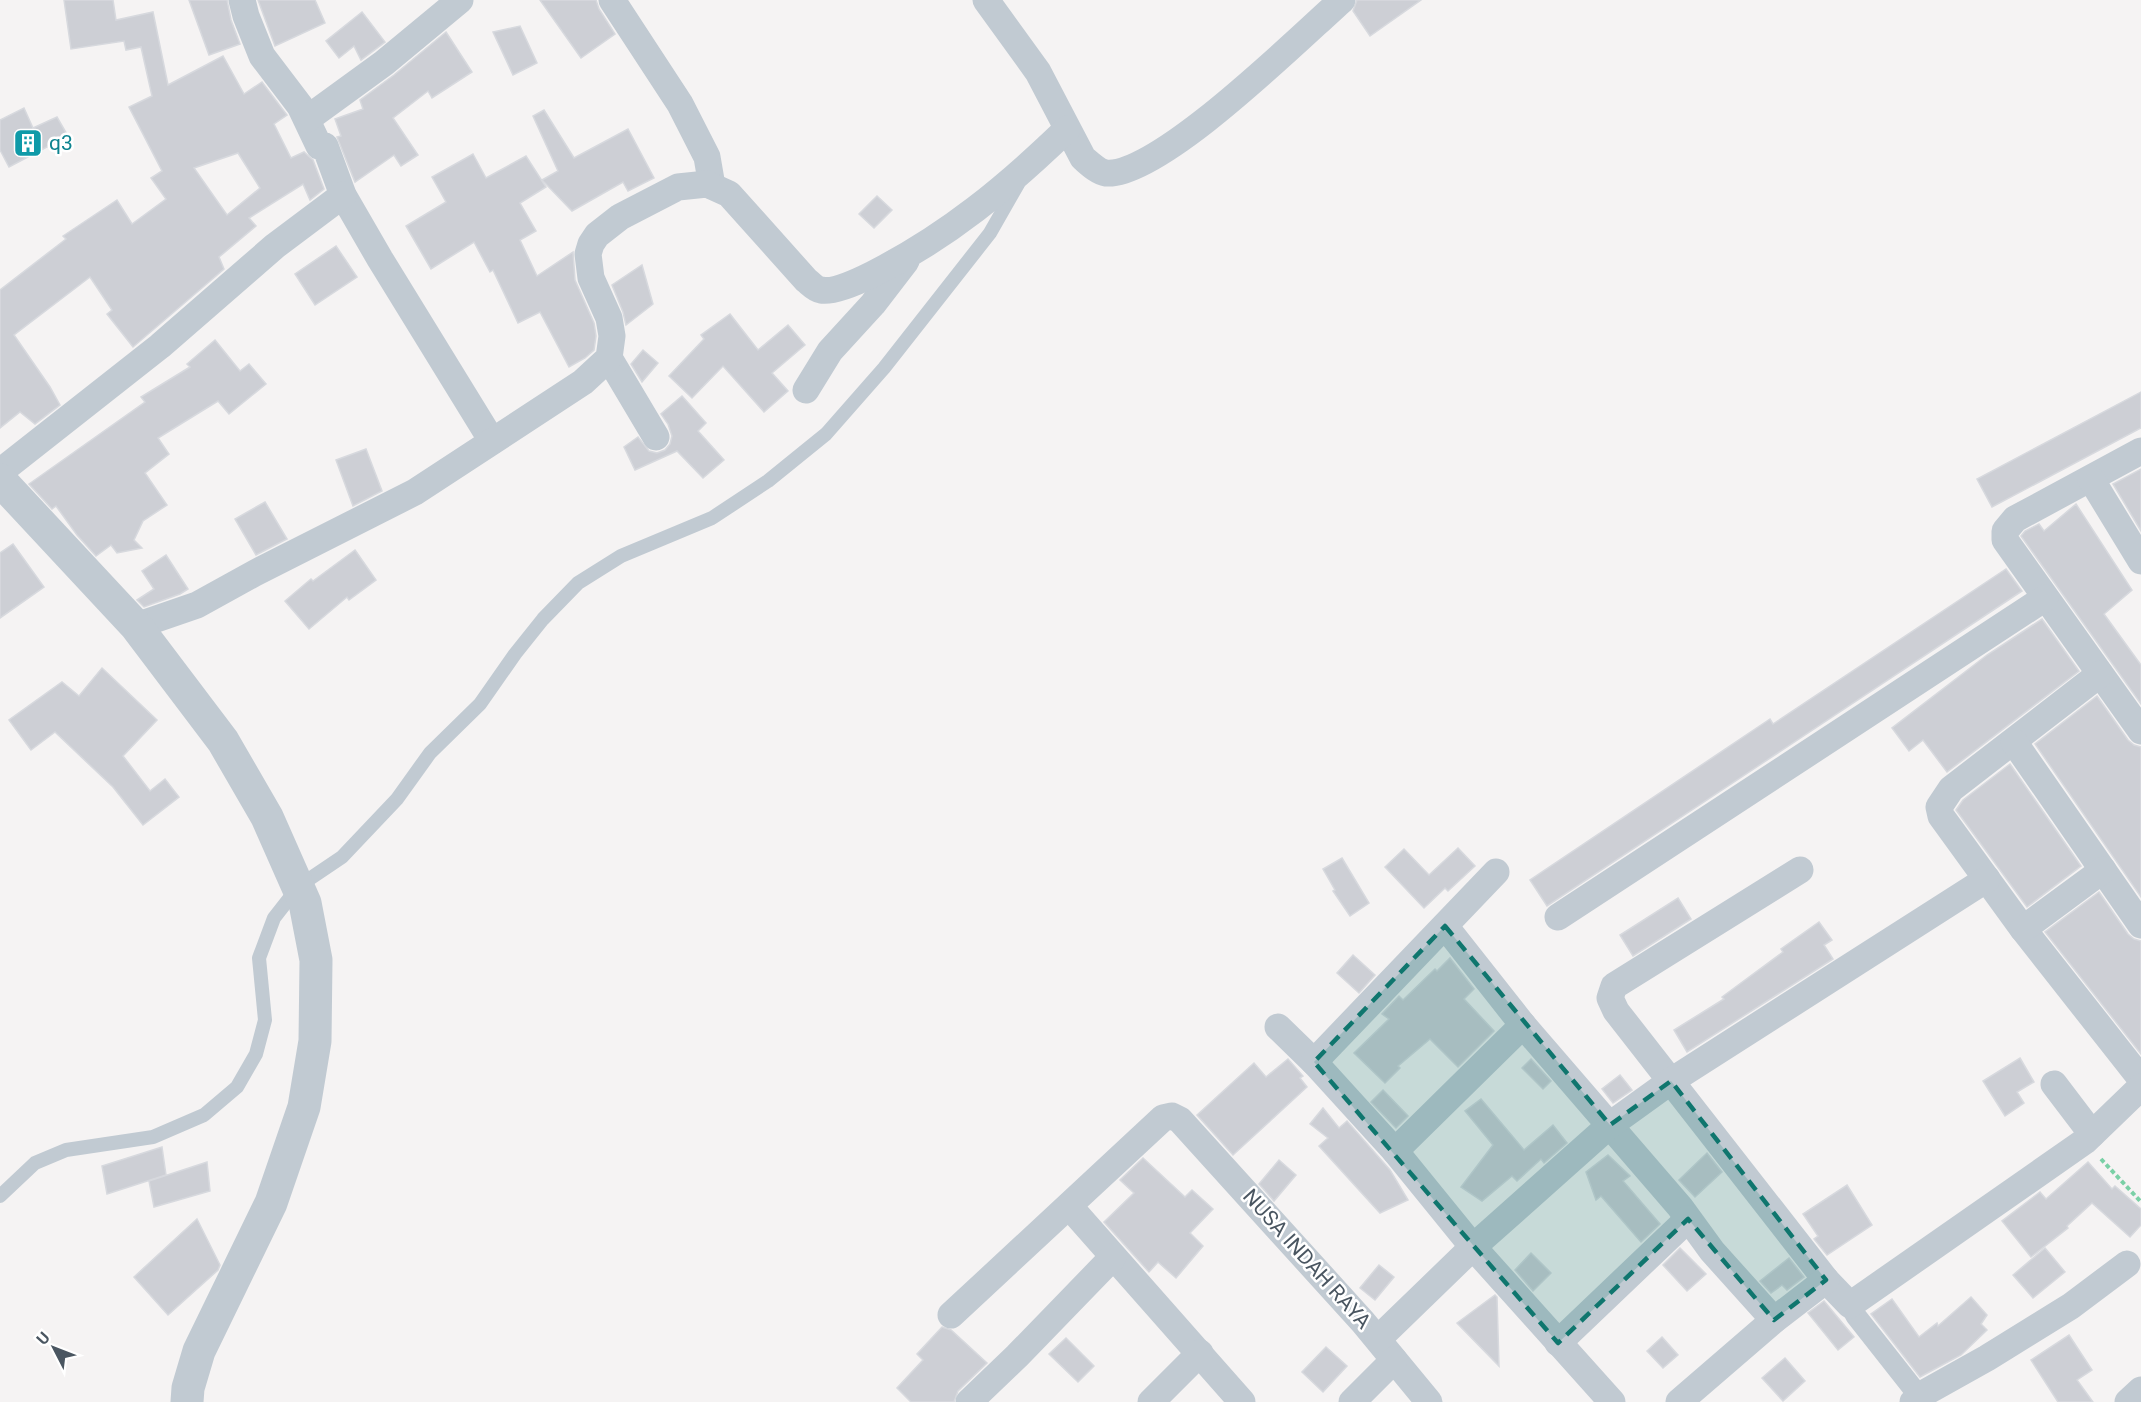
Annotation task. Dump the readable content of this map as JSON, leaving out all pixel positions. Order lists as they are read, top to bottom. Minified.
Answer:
{"streets":{"street":["NUSA INDAH RAYA"]},"places":{"building":["q3"]},"north":"top left"}
